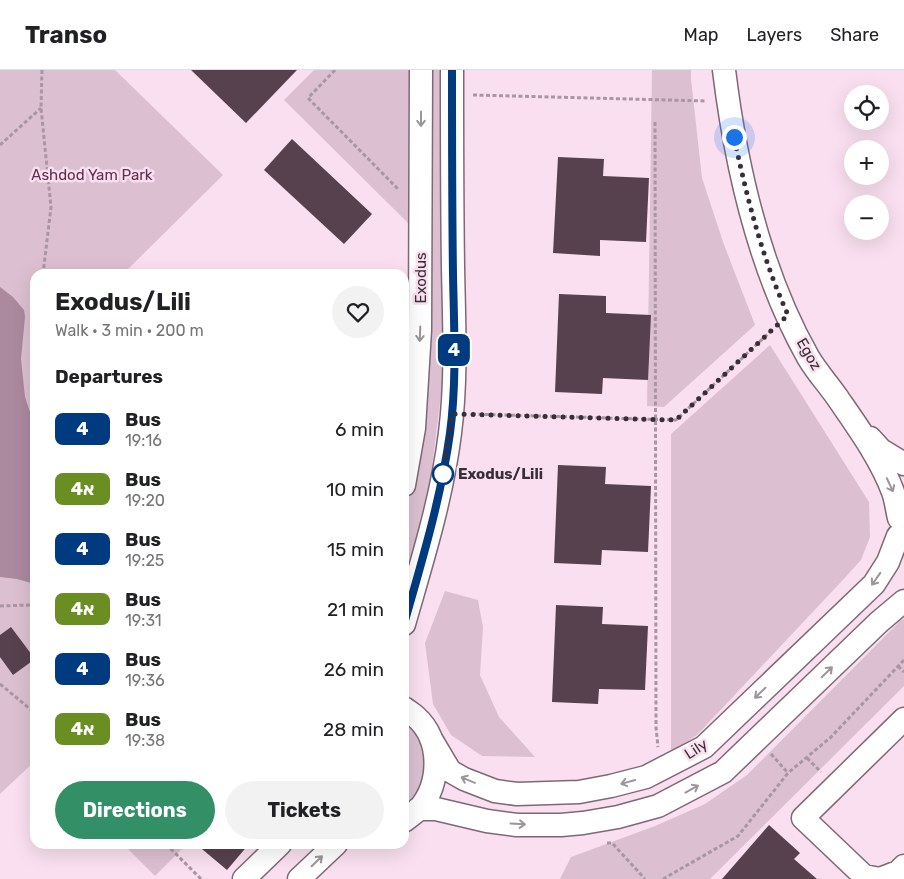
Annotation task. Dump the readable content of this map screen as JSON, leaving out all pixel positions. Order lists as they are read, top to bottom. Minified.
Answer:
{"streets":{"street":["Exodus","Egoz","Lily"]},"crossings":[["Egoz","Lily"]],"parks":["Ashdod Yam Park"],"places":["Exodus/Lili"],"lines":["bus line 4"],"page":{"header":"Transo","nav":["Map","Layers","Share"],"on_map":"4","map_buttons":["+","−"],"heading":[["Exodus/Lili","Walk · 3 min · 200 m"],"Departures"],"list":[{"mark":"4","name":"Bus","note":"19:16","value":"6 min"},{"mark":"4א","name":"Bus","note":"19:20","value":"10 min"},{"mark":"4","name":"Bus","note":"19:25","value":"15 min"},{"mark":"4א","name":"Bus","note":"19:31","value":"21 min"},{"mark":"4","name":"Bus","note":"19:36","value":"26 min"},{"mark":"4א","name":"Bus","note":"19:38","value":"28 min"}],"buttons":["Directions","Tickets"]}}
